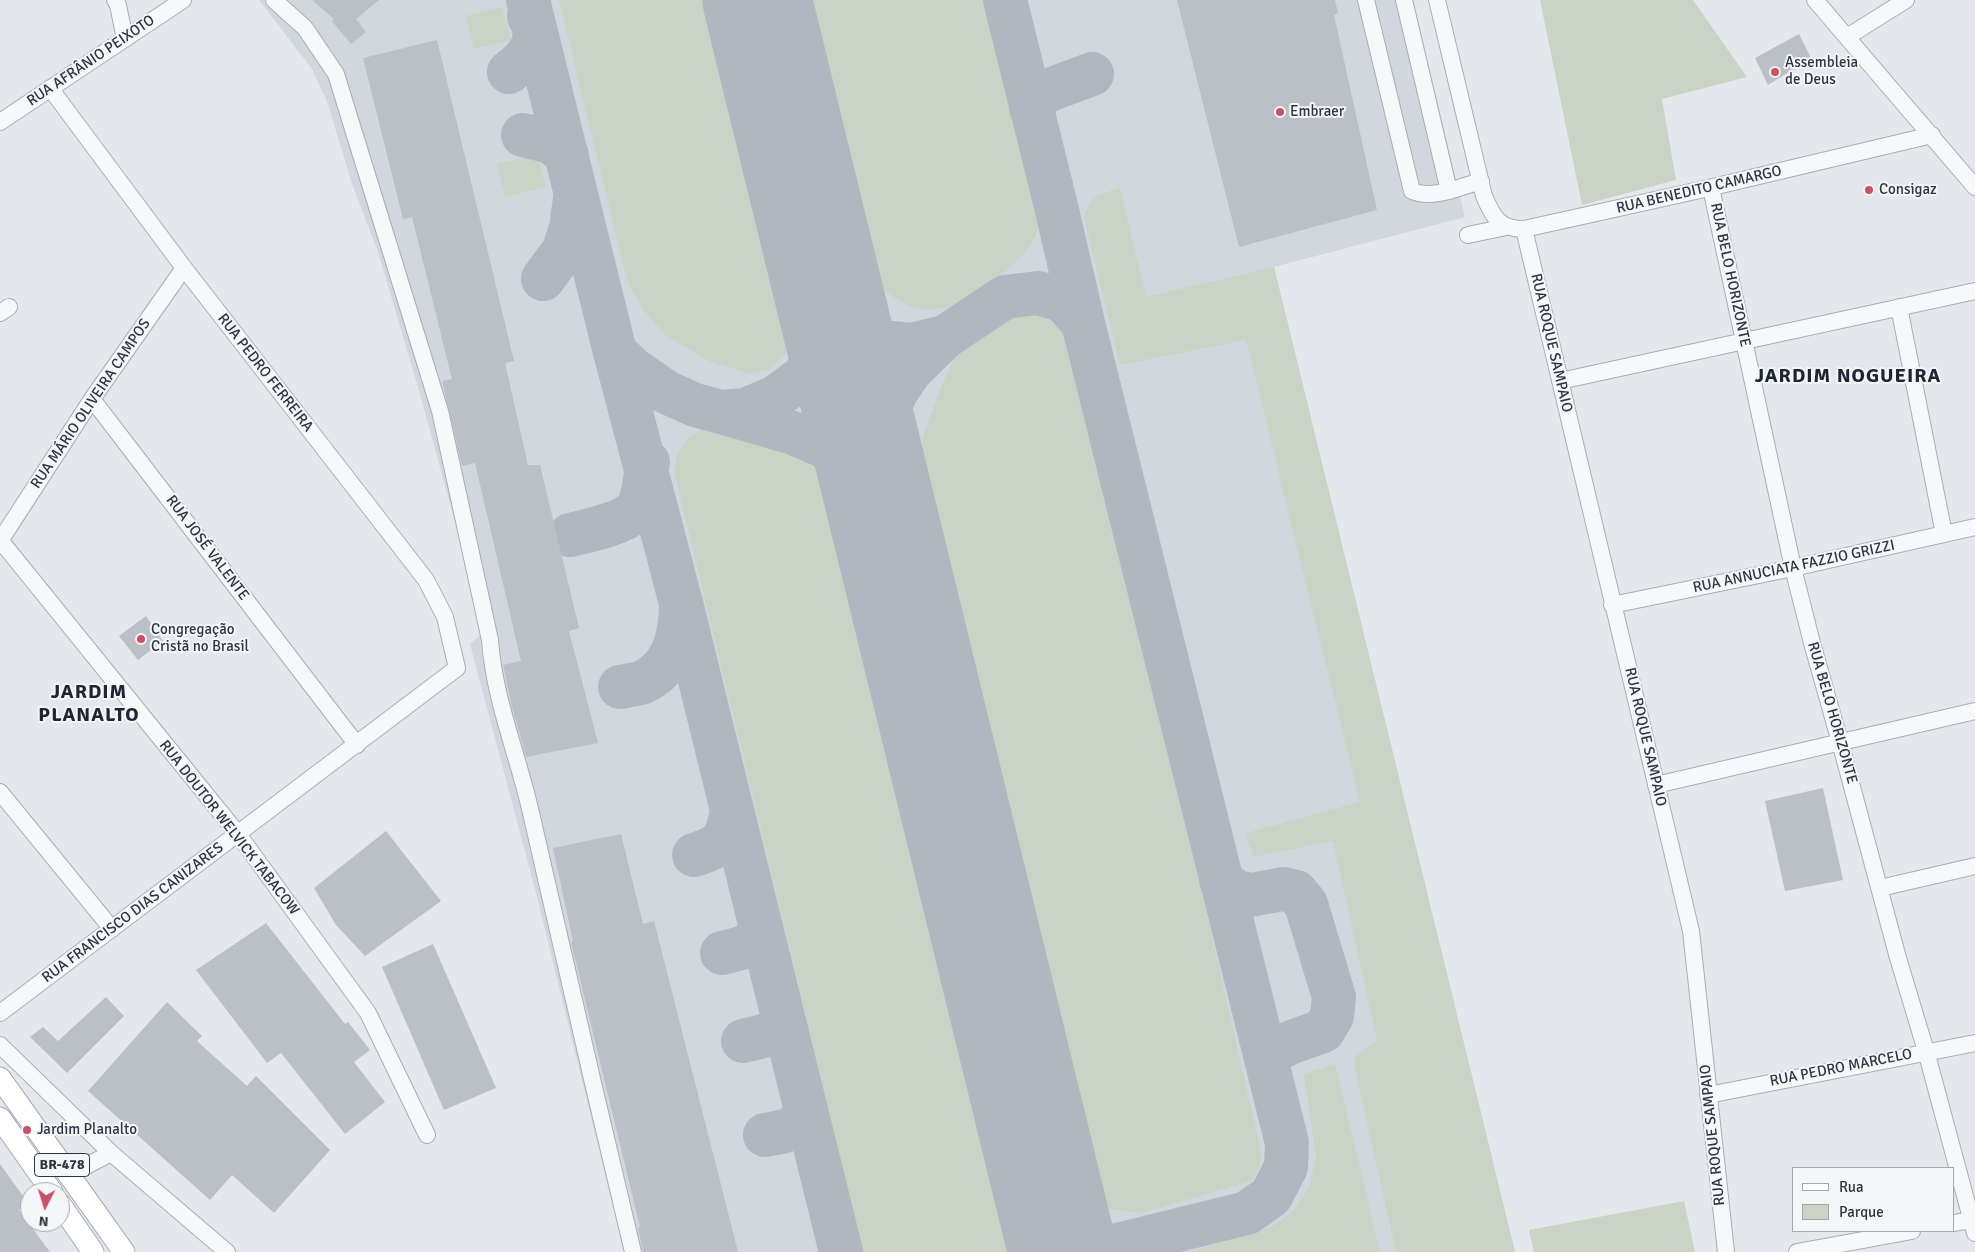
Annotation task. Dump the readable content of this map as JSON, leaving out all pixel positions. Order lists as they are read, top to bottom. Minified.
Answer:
{"streets":{"main road":["BR-478"],"street":["RUA AFRÂNIO PEIXOTO","RUA BENEDITO CAMARGO","RUA BELO HORIZONTE","RUA ROQUE SAMPAIO","RUA PEDRO FERREIRA","RUA MÁRIO OLIVEIRA CAMPOS","RUA JOSÉ VALENTE","RUA ANNUCIATA FAZZIO GRIZZI","RUA DOUTOR WELVICK TABACOW","RUA FRANCISCO DIAS CANIZARES","RUA PEDRO MARCELO"]},"crossings":[["RUA AFRÂNIO PEIXOTO","RUA PEDRO FERREIRA"],["RUA BENEDITO CAMARGO","RUA BELO HORIZONTE"],["RUA BENEDITO CAMARGO","RUA ROQUE SAMPAIO"],["RUA BELO HORIZONTE","RUA ANNUCIATA FAZZIO GRIZZI"],["RUA BELO HORIZONTE","RUA PEDRO MARCELO"],["RUA ROQUE SAMPAIO","RUA ANNUCIATA FAZZIO GRIZZI"],["RUA ROQUE SAMPAIO","RUA PEDRO MARCELO"],["RUA PEDRO FERREIRA","RUA MÁRIO OLIVEIRA CAMPOS"],["RUA PEDRO FERREIRA","RUA FRANCISCO DIAS CANIZARES"],["RUA MÁRIO OLIVEIRA CAMPOS","RUA JOSÉ VALENTE"],["RUA MÁRIO OLIVEIRA CAMPOS","RUA DOUTOR WELVICK TABACOW"],["RUA JOSÉ VALENTE","RUA FRANCISCO DIAS CANIZARES"],["RUA DOUTOR WELVICK TABACOW","RUA FRANCISCO DIAS CANIZARES"]],"districts":["JARDIM NOGUEIRA","JARDIM PLANALTO"],"places":["Assembleia de Deus","Embraer","Consigaz","Congregação Cristã no Brasil","Jardim Planalto"],"legend":["Rua","Parque"],"north":"bottom"}
